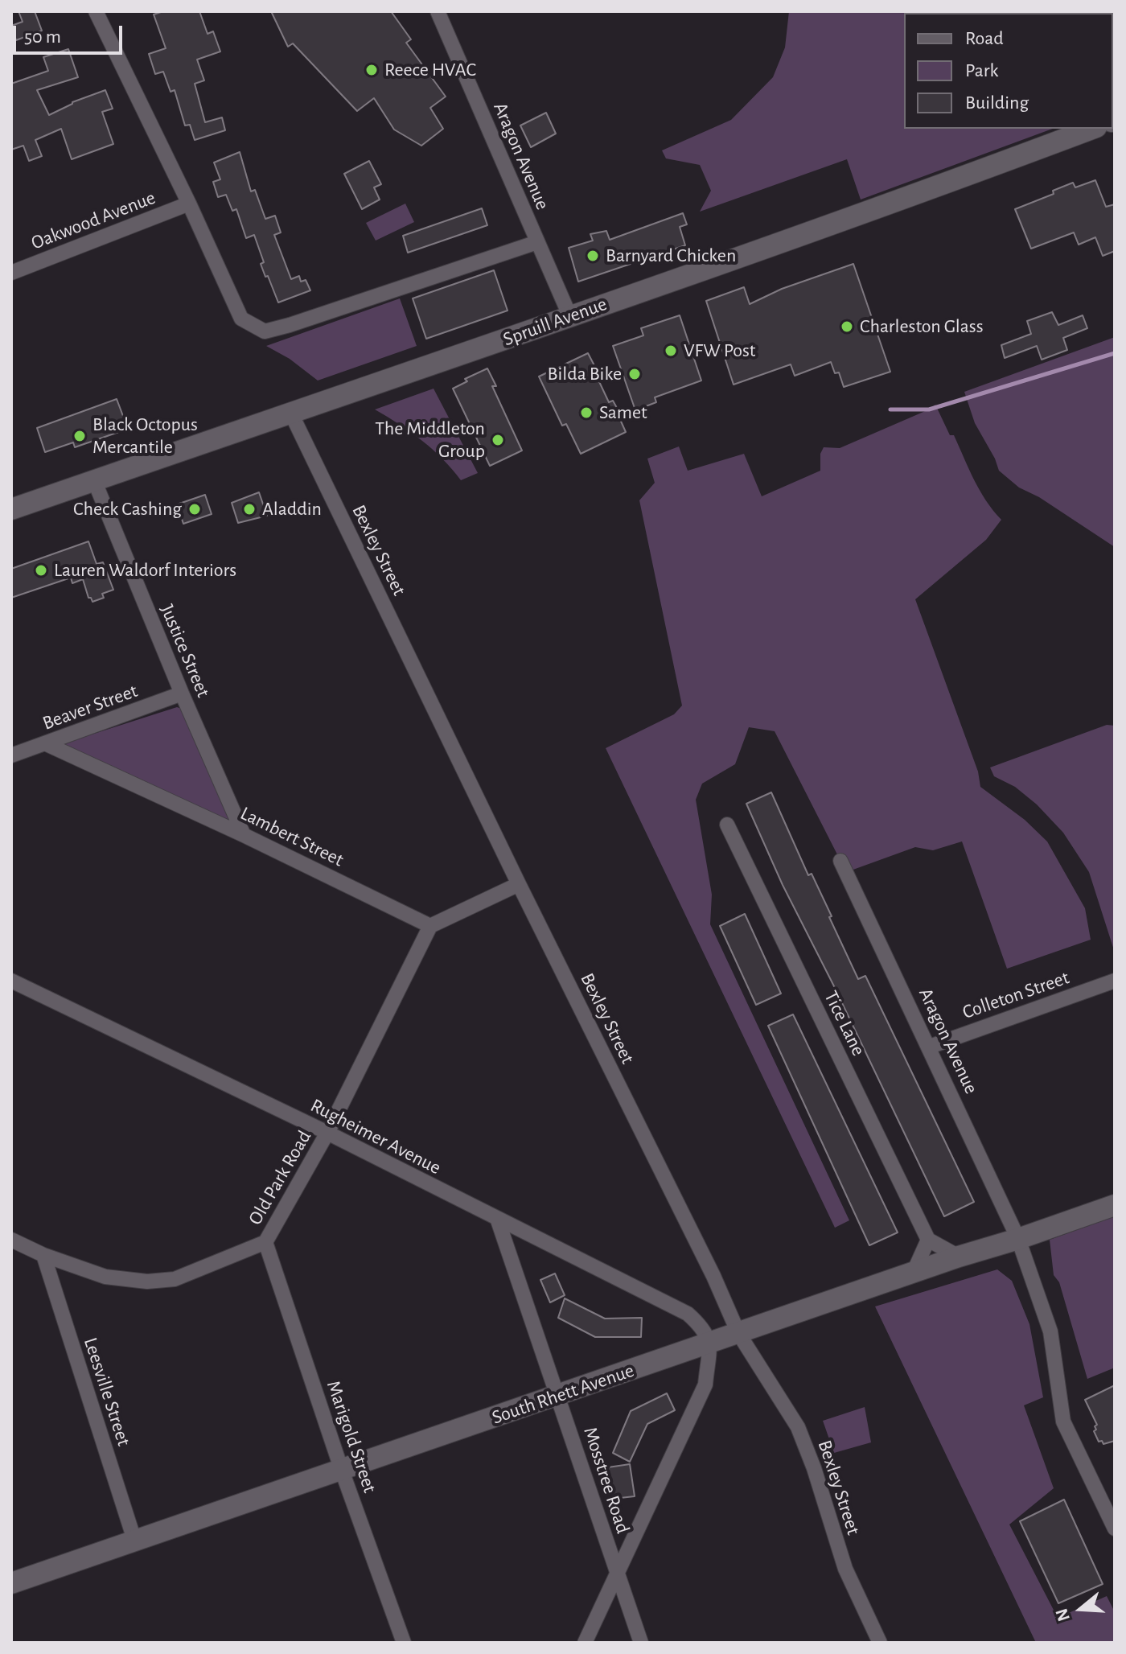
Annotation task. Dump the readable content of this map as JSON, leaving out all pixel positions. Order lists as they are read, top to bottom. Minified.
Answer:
{"streets":{"street":["Aragon Avenue","Oakwood Avenue","Spruill Avenue","Bexley Street","Justice Street","Beaver Street","Lambert Street","Colleton Street","Tice Lane","Rugheimer Avenue","Old Park Road","Leesville Street","South Rhett Avenue","Marigold Street","Mosstree Road"]},"crossings":[["Aragon Avenue","Spruill Avenue"],["Aragon Avenue","Colleton Street"],["Aragon Avenue","South Rhett Avenue"],["Spruill Avenue","Bexley Street"],["Spruill Avenue","Justice Street"],["Bexley Street","South Rhett Avenue"],["Justice Street","Beaver Street"],["Justice Street","Lambert Street"],["Beaver Street","Lambert Street"],["Lambert Street","Old Park Road"],["Rugheimer Avenue","Old Park Road"],["Rugheimer Avenue","South Rhett Avenue"],["Rugheimer Avenue","Mosstree Road"],["Old Park Road","Leesville Street"],["Old Park Road","Marigold Street"],["Leesville Street","South Rhett Avenue"],["South Rhett Avenue","Marigold Street"],["South Rhett Avenue","Mosstree Road"]],"places":["Reece HVAC","Barnyard Chicken","Charleston Glass","VFW Post","Bilda Bike","Samet","Black Octopus Mercantile","The Middleton Group","Check Cashing","Aladdin","Lauren Waldorf Interiors"],"legend":["Road","Park","Building"],"scale_bar":"50 m","north":"left"}
